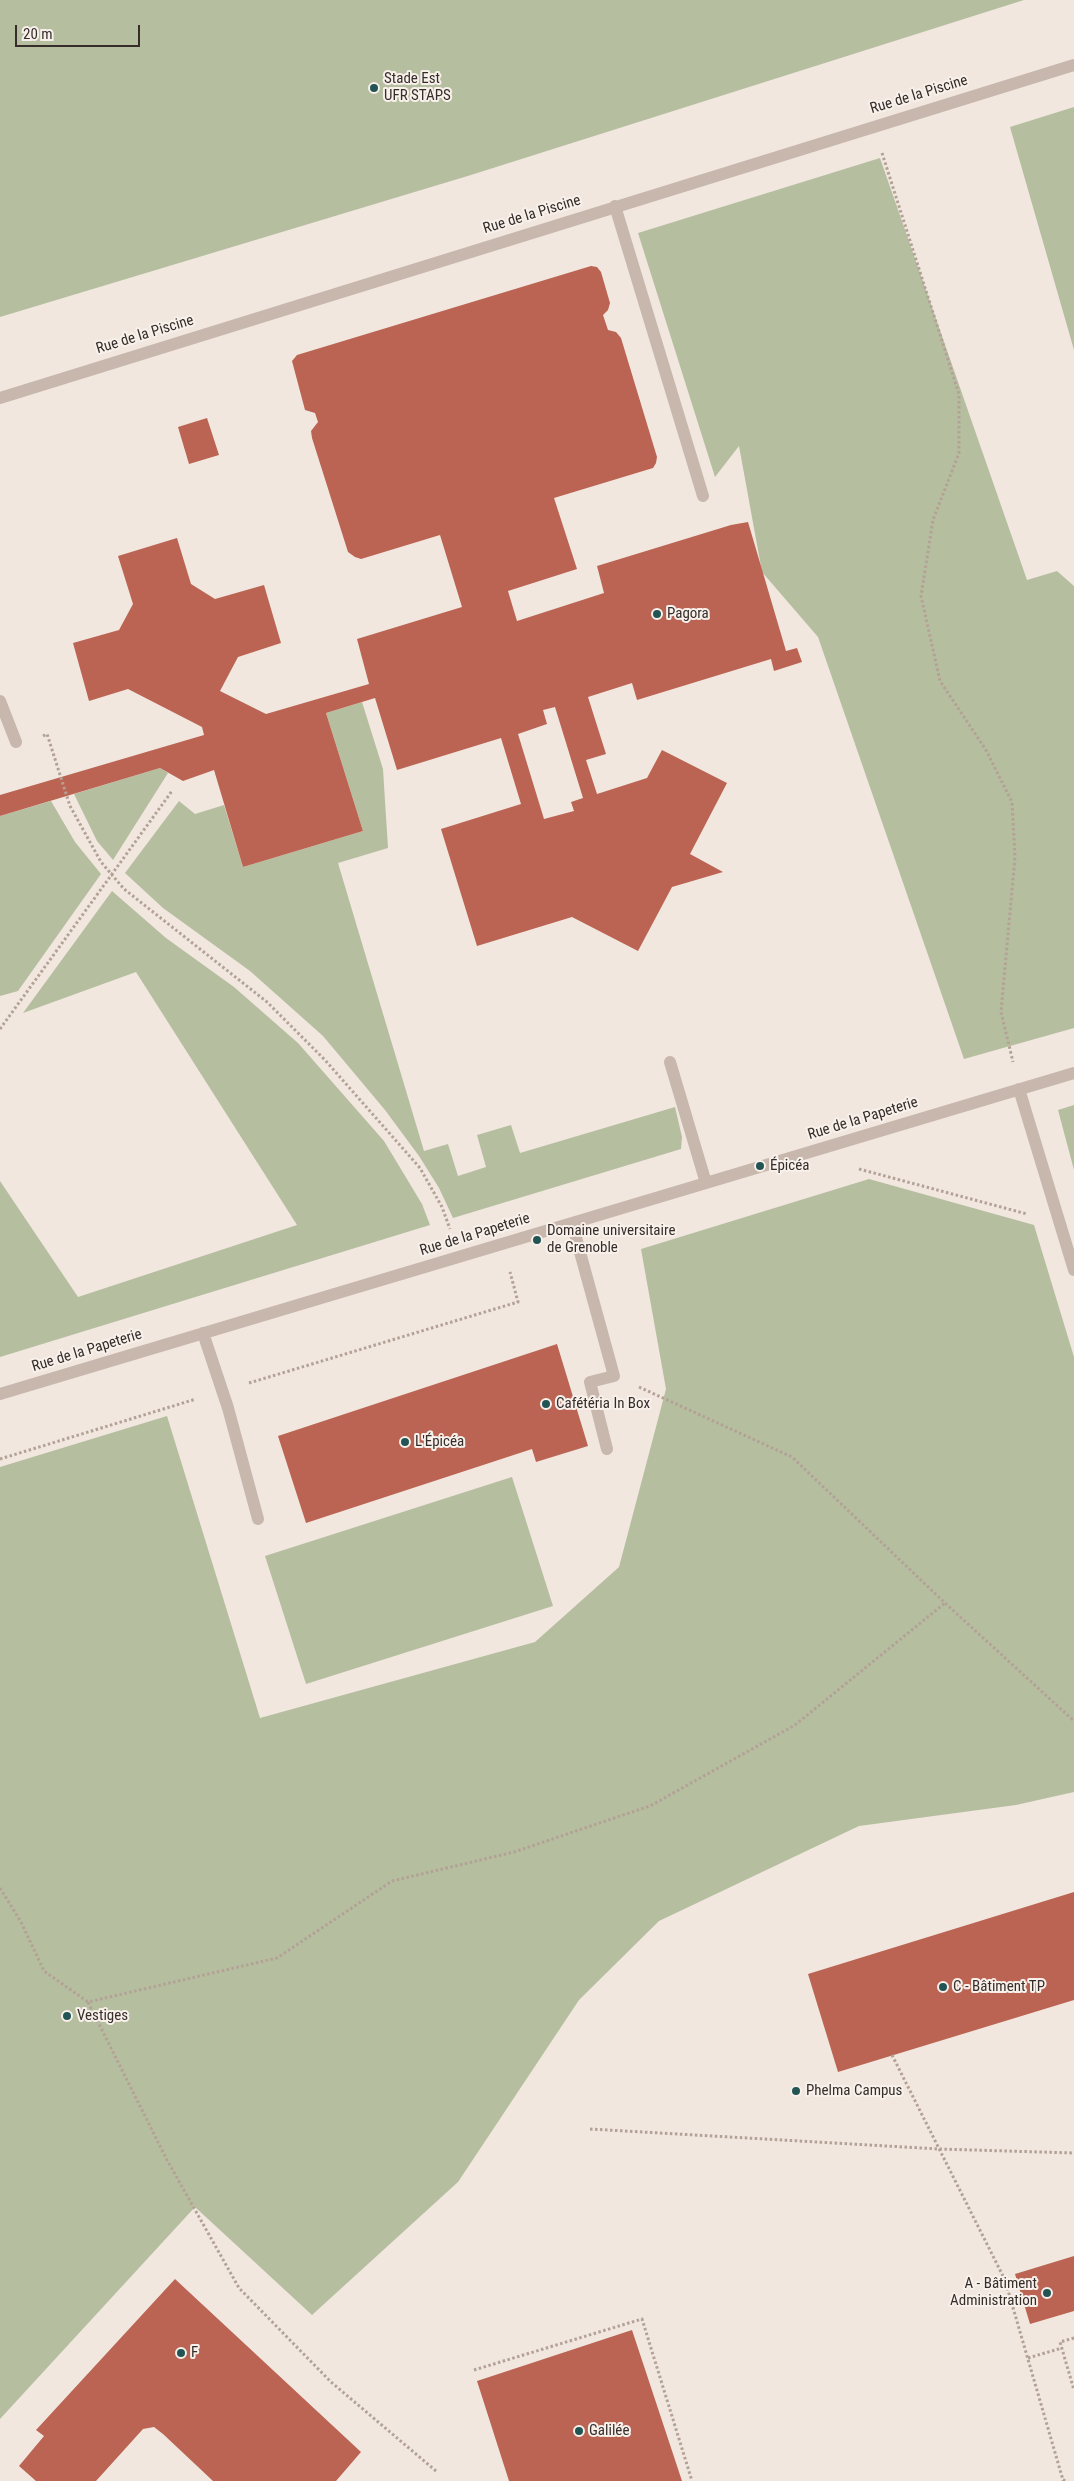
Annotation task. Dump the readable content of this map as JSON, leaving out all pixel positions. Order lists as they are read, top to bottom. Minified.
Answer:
{"streets":{"street":["Rue de la Piscine","Rue de la Papeterie"]},"places":["Stade Est UFR STAPS","Pagora","Épicéa","Domaine universitaire de Grenoble","Cafétéria In Box","L'Épicéa","C - Bâtiment TP","Vestiges","Phelma Campus","A - Bâtiment Administration","F","Galilée"],"scale_bar":"20 m"}
